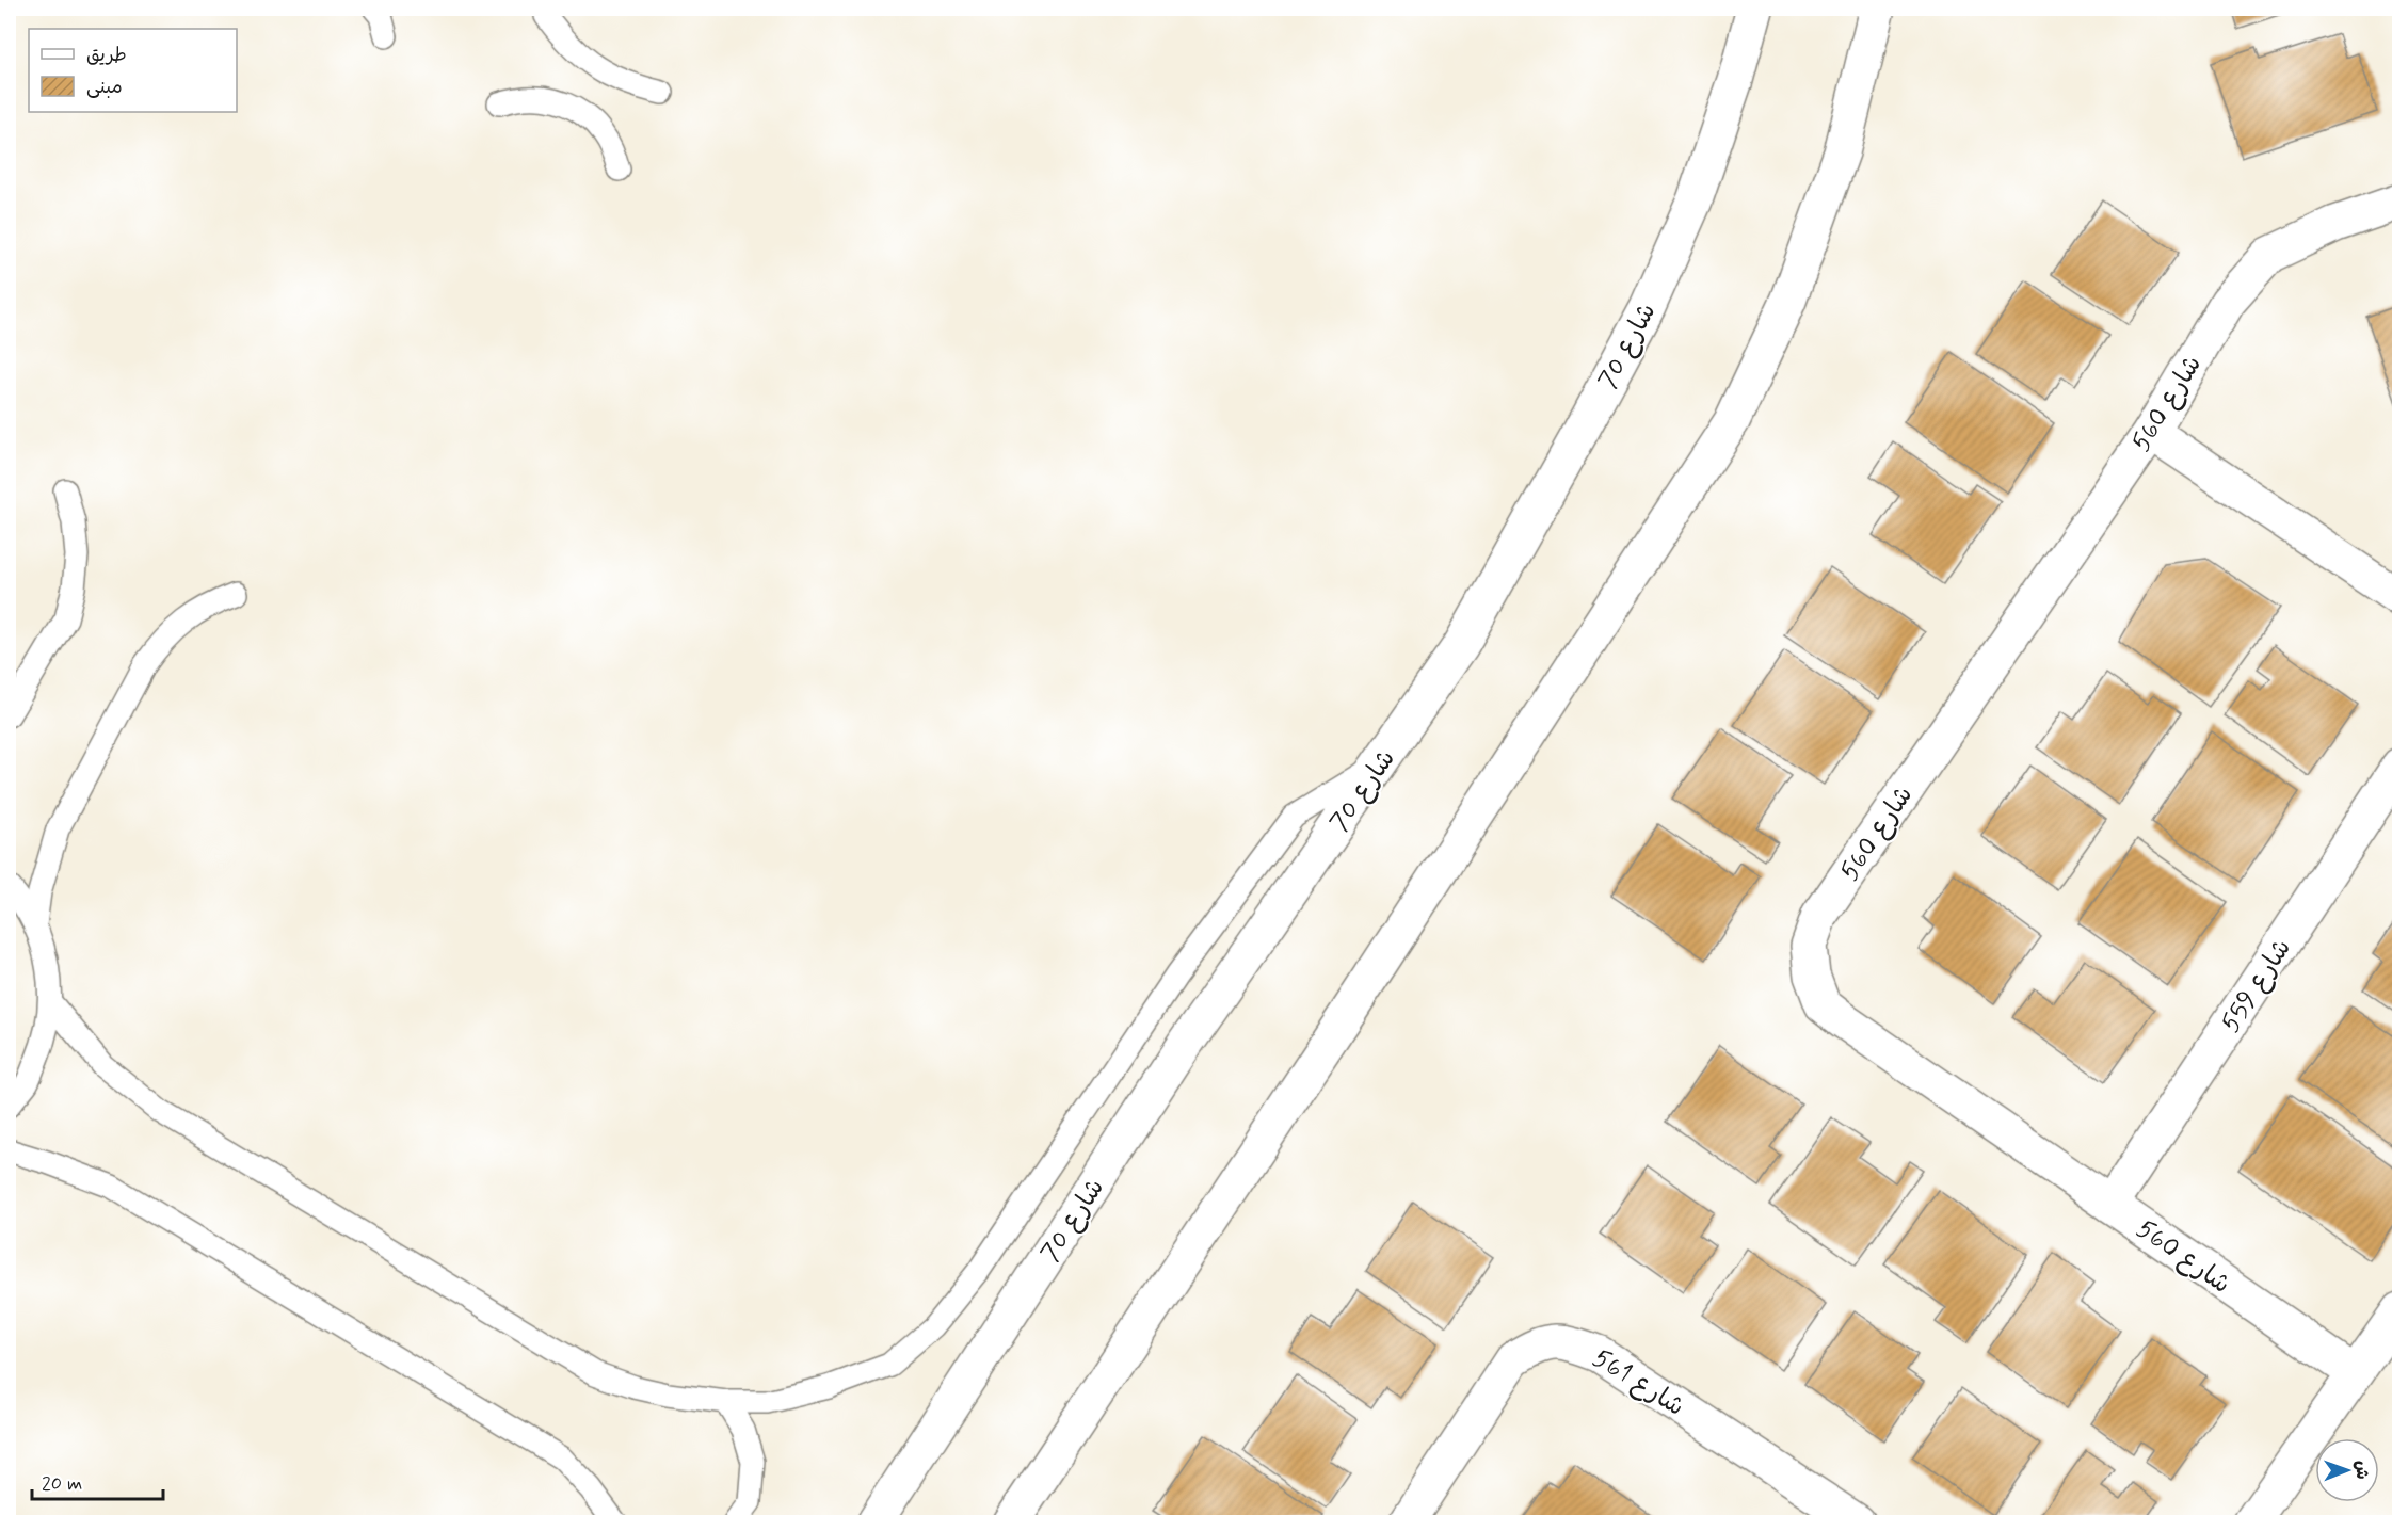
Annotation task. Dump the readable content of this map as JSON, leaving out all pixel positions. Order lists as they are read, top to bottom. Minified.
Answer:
{"streets":{"main road":["شارع 70","شارع 560","شارع 559","شارع 561"]},"crossings":[["شارع 560","شارع 559"]],"legend":["طريق","مبنى"],"scale_bar":"20 m","north":"right"}
